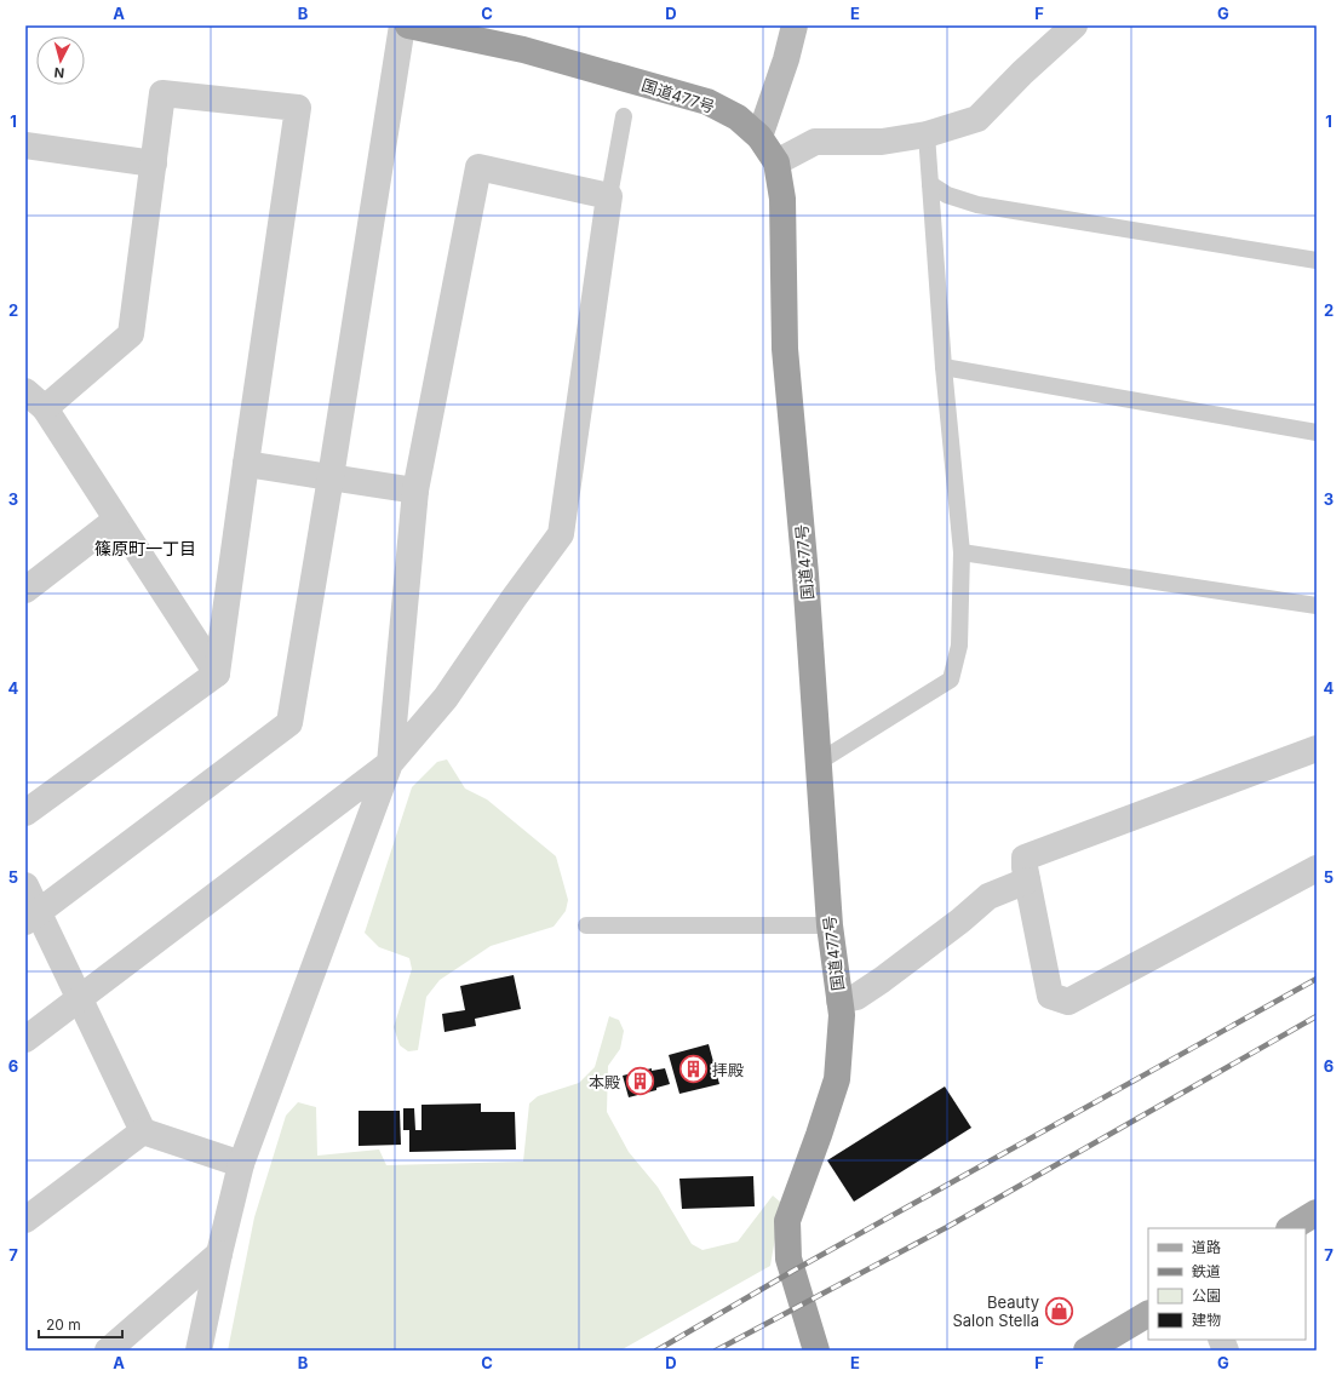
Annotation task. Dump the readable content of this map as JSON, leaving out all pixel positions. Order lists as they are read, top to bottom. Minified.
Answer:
{"streets":{"highway":["国道477号"]},"districts":["篠原町一丁目"],"places":{"building":["拝殿","本殿"],"shop":["Beauty Salon Stella"]},"legend":["道路","鉄道","公園","建物"],"scale_bar":"20 m","north":"bottom","grid":{"columns":["A","B","C","D","E","F","G"],"rows":["1","2","3","4","5","6","7"]}}
